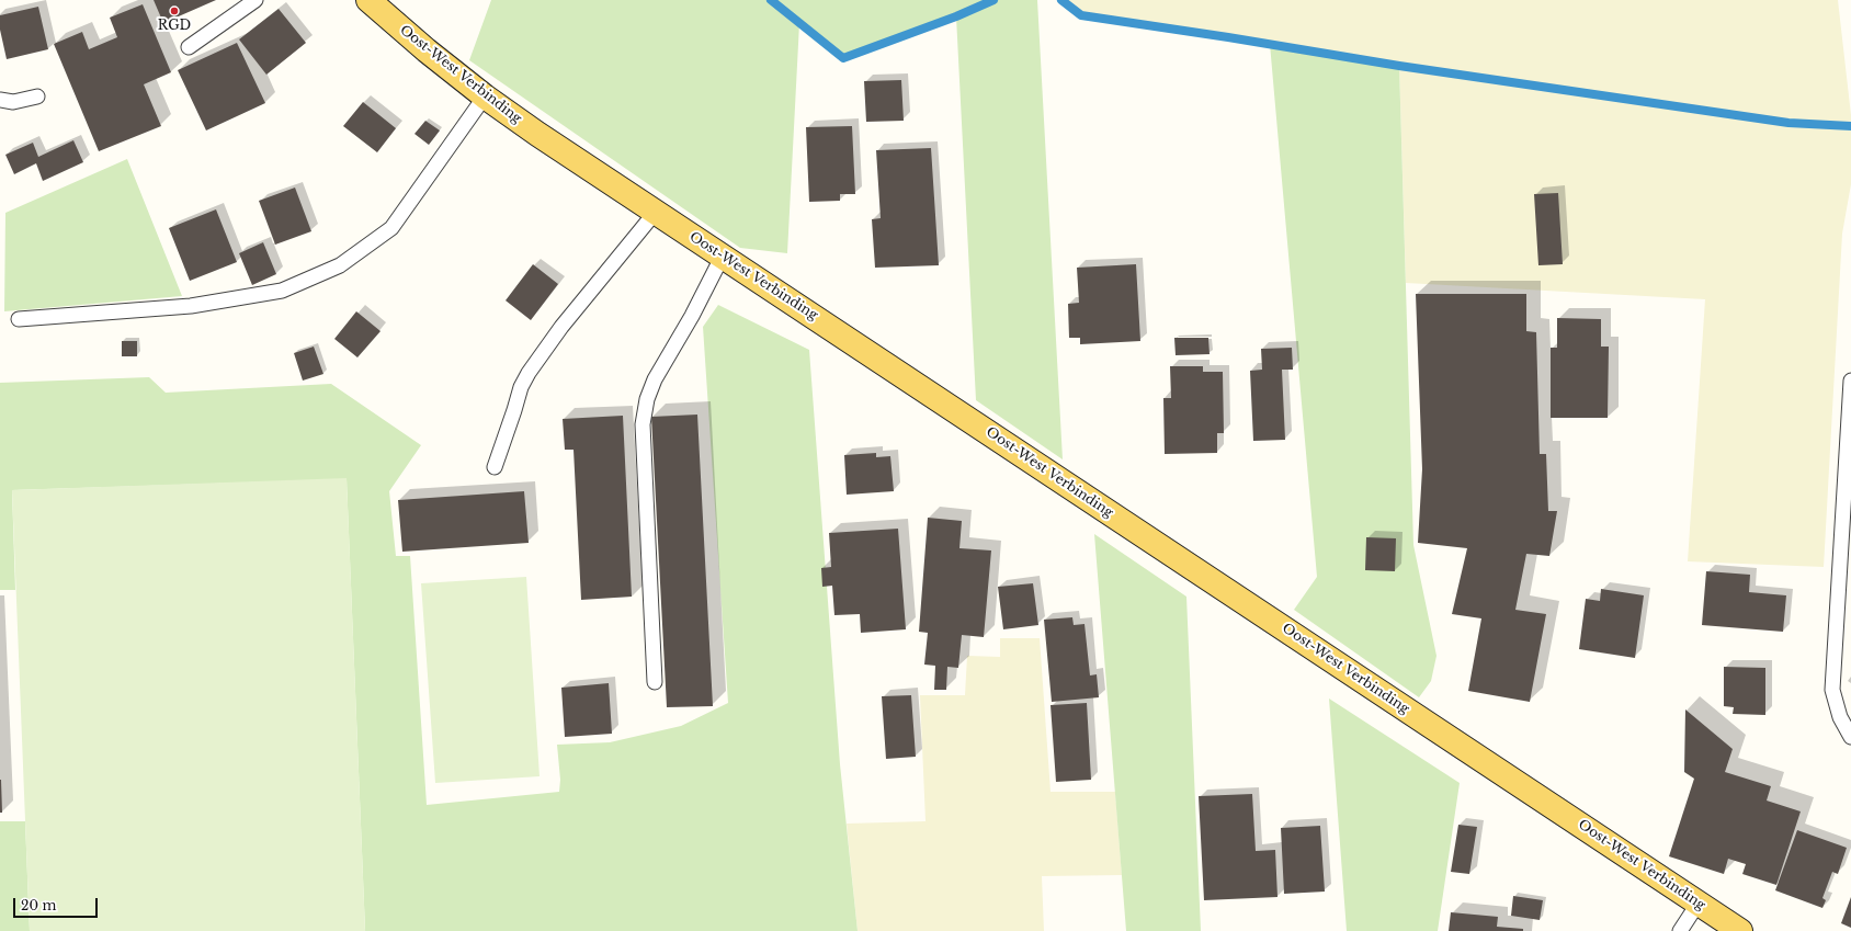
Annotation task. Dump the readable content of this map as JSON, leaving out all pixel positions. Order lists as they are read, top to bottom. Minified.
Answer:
{"streets":{"main road":["Oost-West Verbinding"]},"places":["RGD"],"scale_bar":"20 m"}
